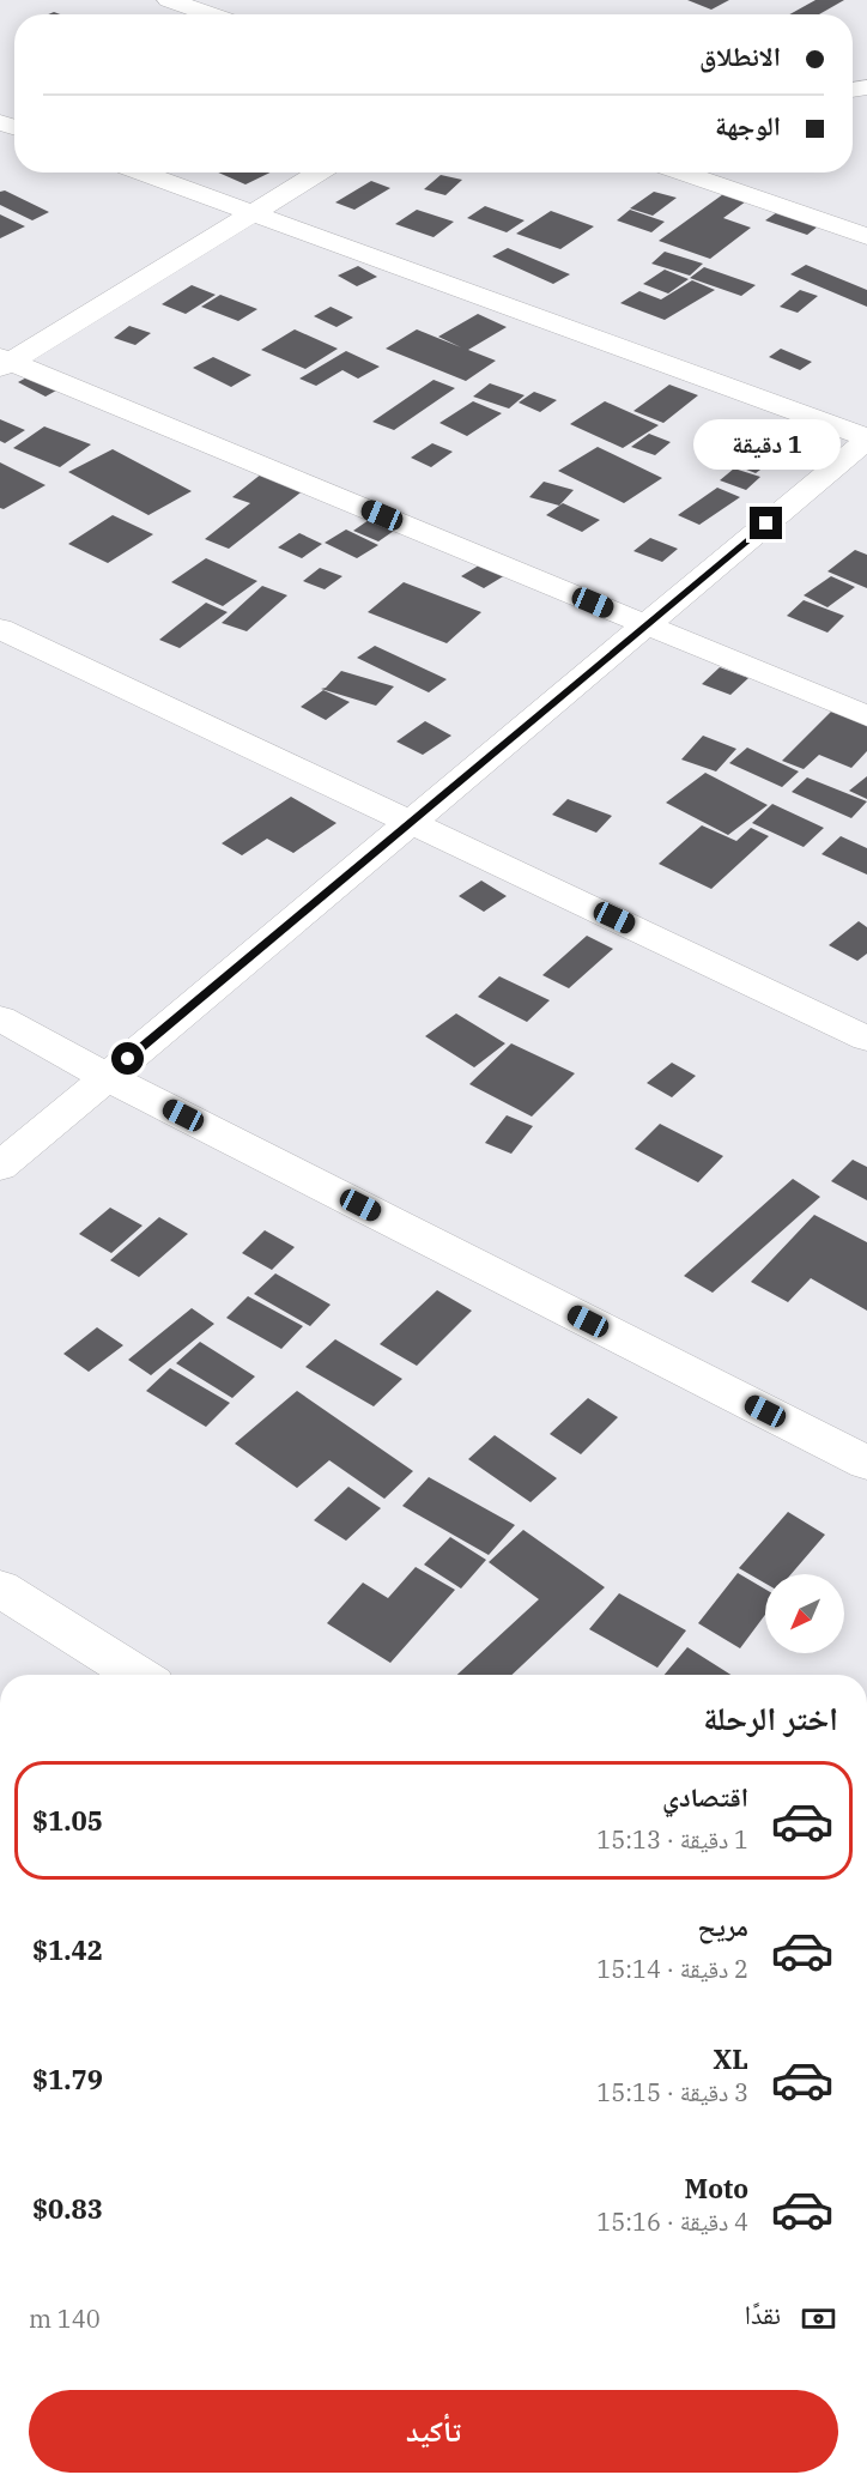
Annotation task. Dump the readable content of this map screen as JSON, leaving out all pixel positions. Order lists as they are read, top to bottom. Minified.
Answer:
{"north":"bottom left","page":{"banner":["الانطلاق","الوجهة"],"bubble":"1 دقيقة","heading":"اختر الرحلة","list":[{"name":"اقتصادي","note":"1 دقيقة · 15:13","value":"$1.05"},{"name":"مريح","note":"2 دقيقة · 15:14","value":"$1.42"},{"name":"XL","note":"3 دقيقة · 15:15","value":"$1.79"},{"name":"Moto","note":"4 دقيقة · 15:16","value":"$0.83"}],"pay":["نقدًا","140 m"],"buttons":"تأكيد"}}
